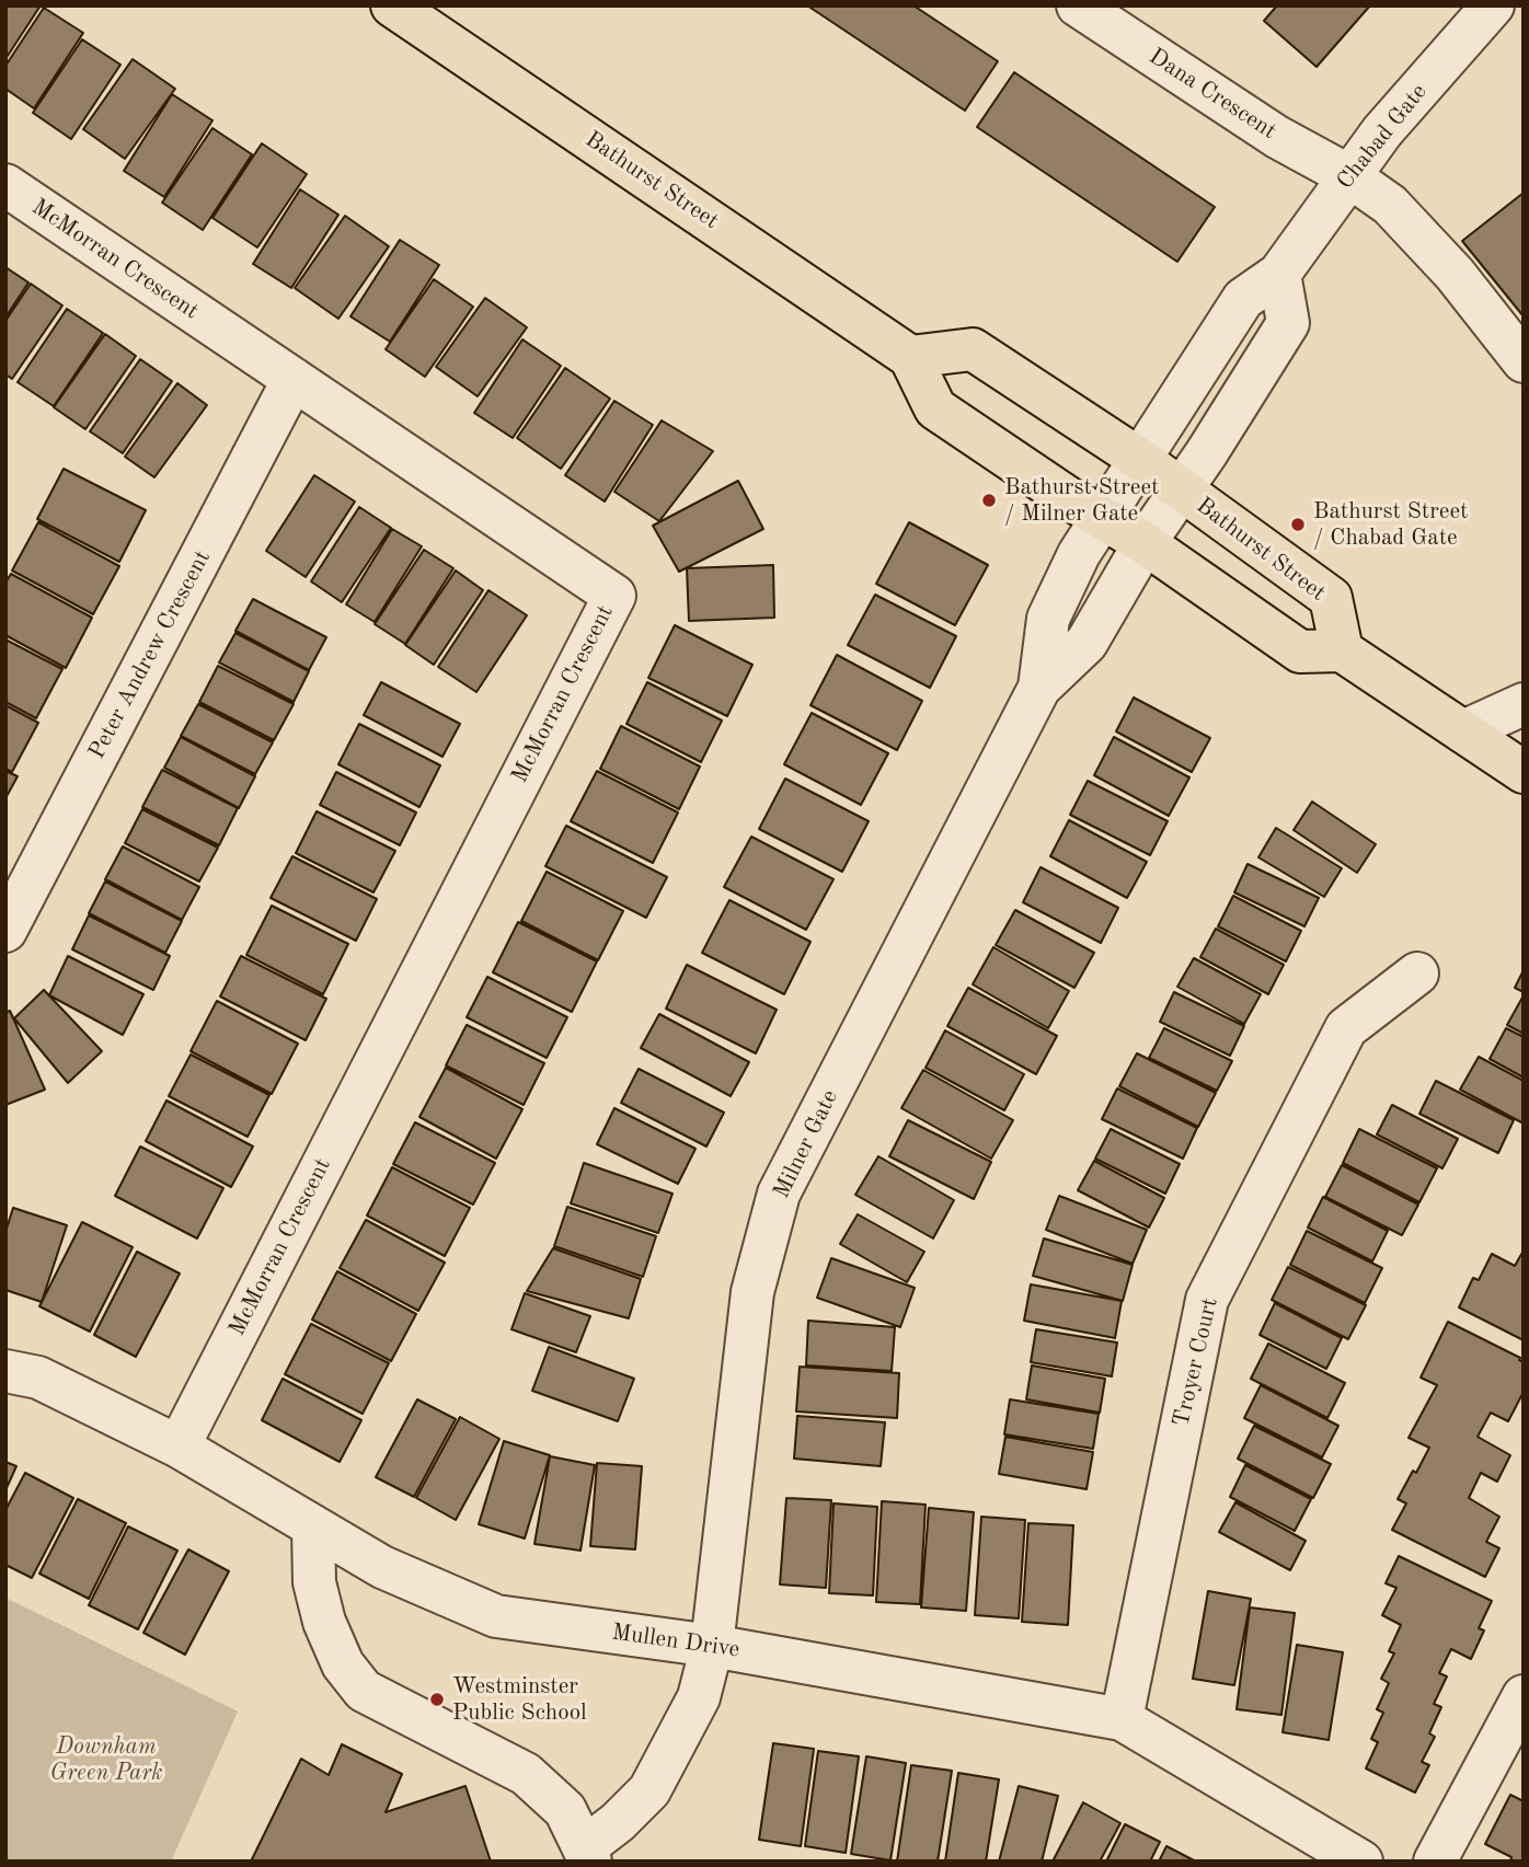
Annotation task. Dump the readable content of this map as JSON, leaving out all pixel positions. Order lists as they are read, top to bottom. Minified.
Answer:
{"streets":{"main road":["Bathurst Street"],"street":["Dana Crescent","Chabad Gate","McMorran Crescent","Peter Andrew Crescent","Milner Gate","Troyer Court","Mullen Drive"]},"crossings":[["Dana Crescent","Chabad Gate"],["Chabad Gate","Bathurst Street"],["Chabad Gate","Milner Gate"],["Bathurst Street","Milner Gate"],["McMorran Crescent","Peter Andrew Crescent"],["McMorran Crescent","Mullen Drive"],["Milner Gate","Mullen Drive"],["Troyer Court","Mullen Drive"]],"parks":["Downham Green Park"],"places":["Bathurst Street / Milner Gate","Bathurst Street / Chabad Gate","Westminster Public School"]}
